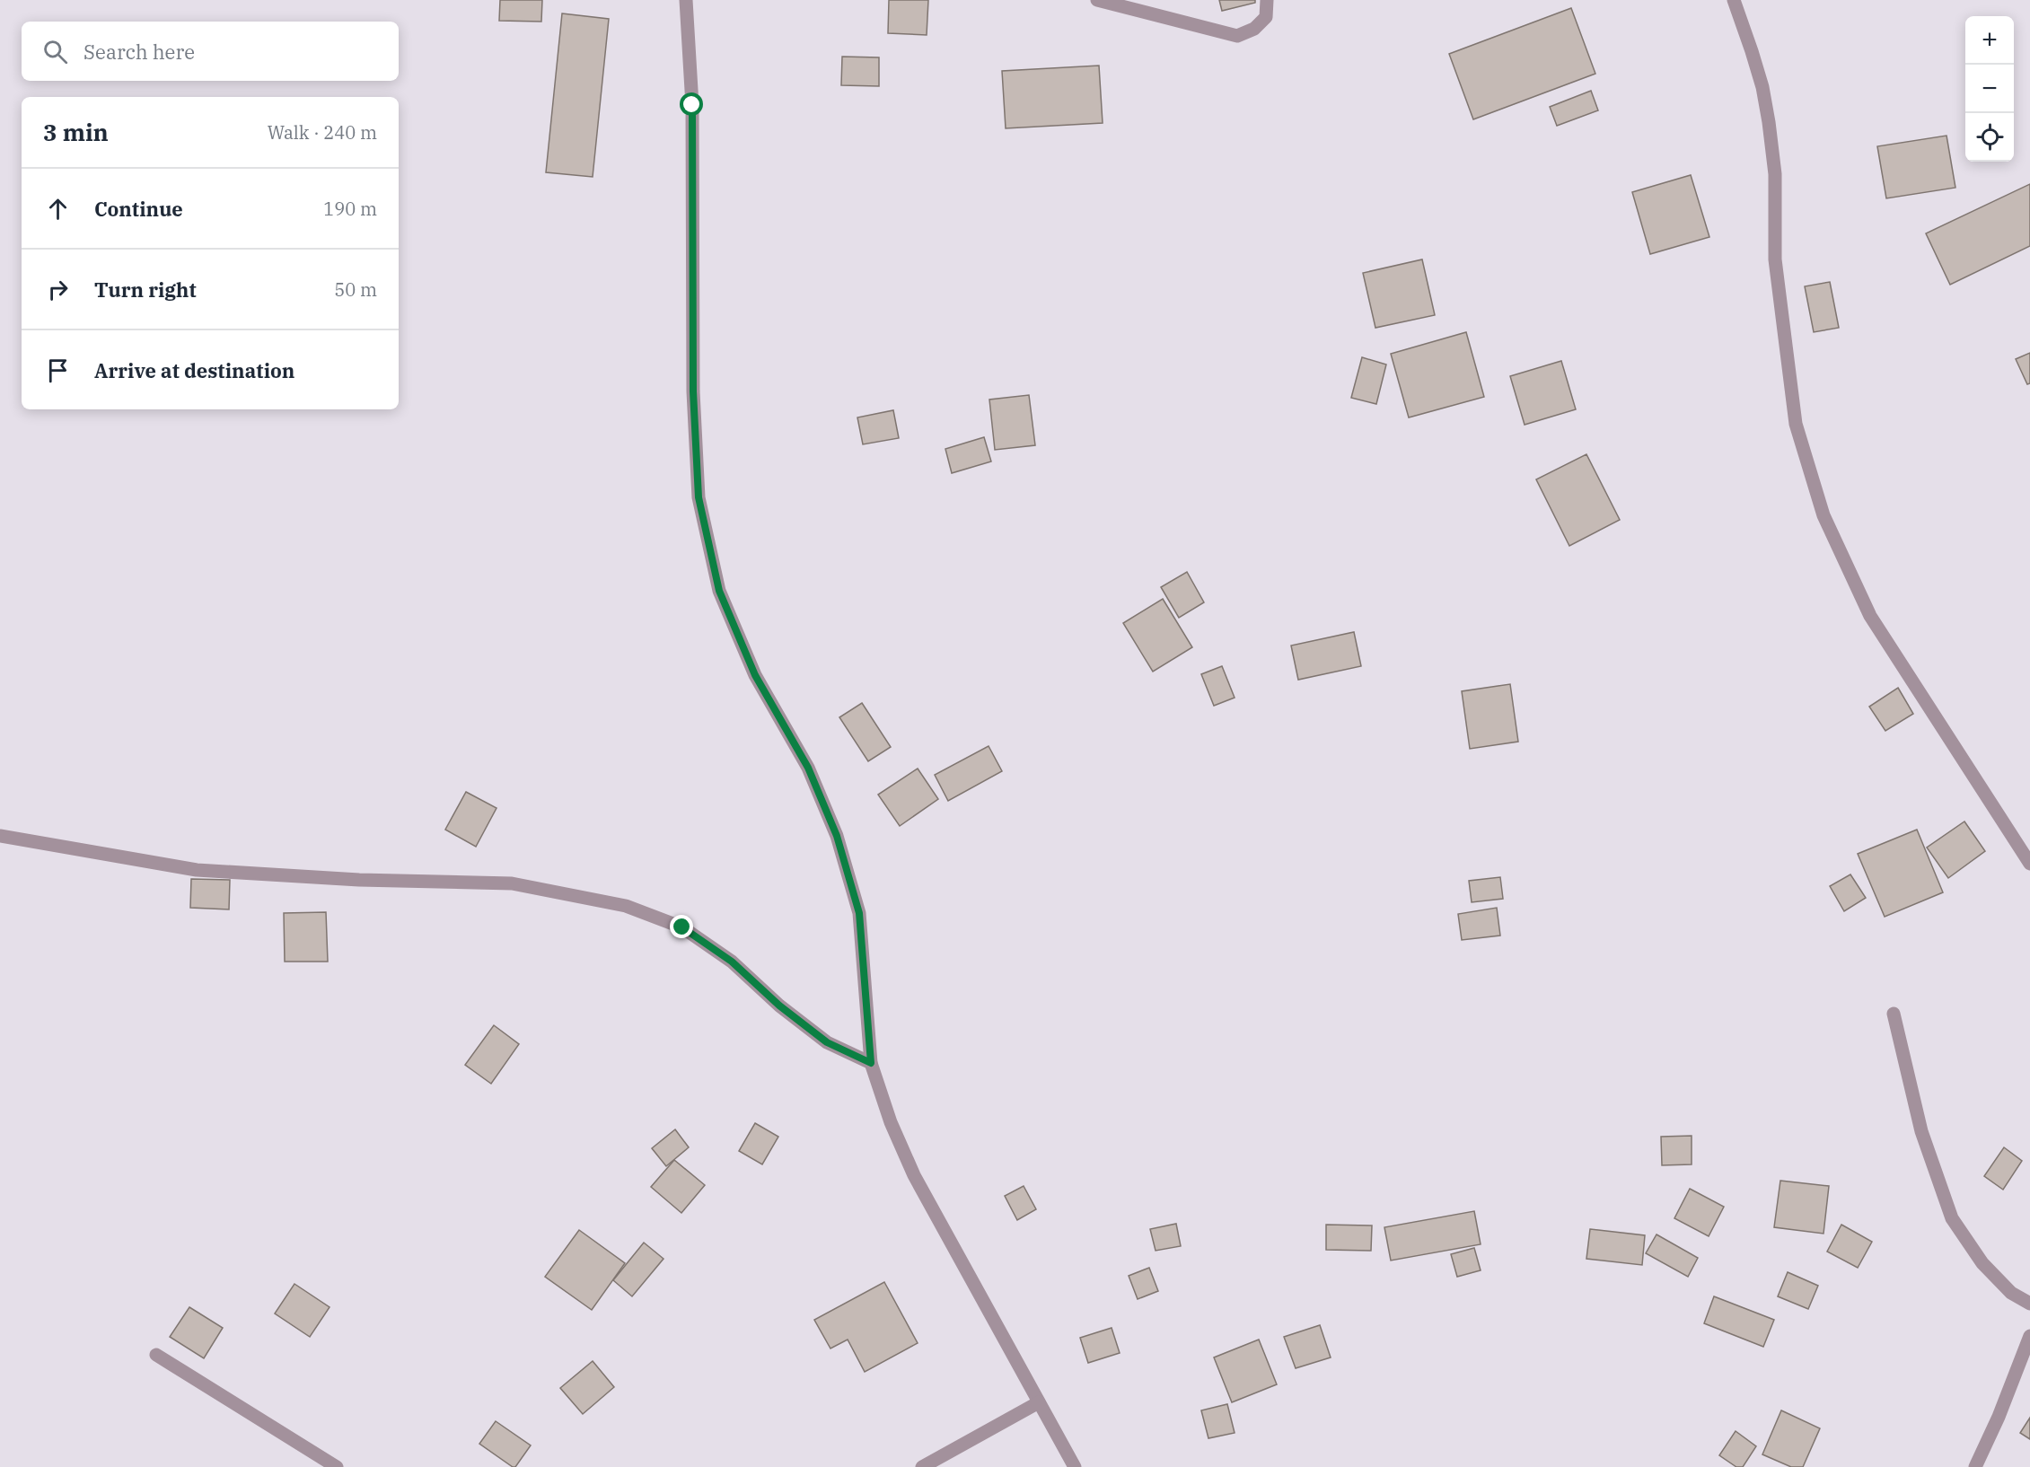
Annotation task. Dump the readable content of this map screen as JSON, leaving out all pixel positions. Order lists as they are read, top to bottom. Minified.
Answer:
{"page":{"map_buttons":["+","−"],"search":"Search here","heading":["3 min","Walk · 240 m"],"list":[["Continue","190 m"],["Turn right","50 m"],"Arrive at destination"]}}
